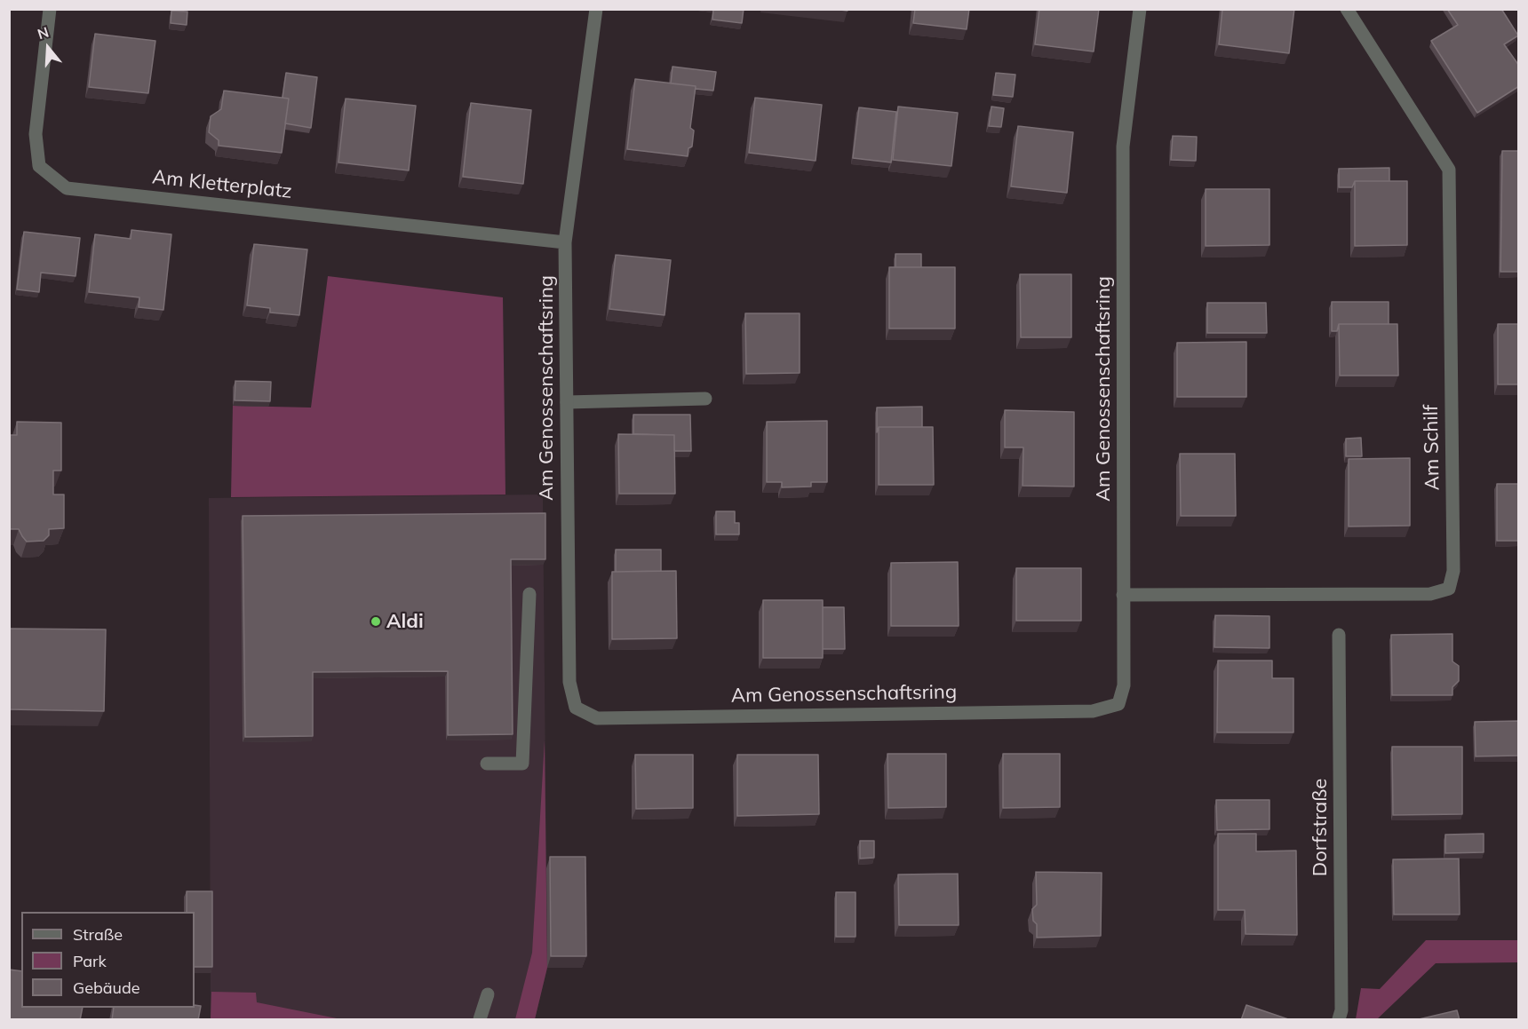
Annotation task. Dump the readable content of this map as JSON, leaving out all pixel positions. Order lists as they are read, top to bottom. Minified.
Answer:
{"streets":{"street":["Am Kletterplatz","Am Genossenschaftsring","Am Schilf","Dorfstraße"]},"crossings":[["Am Kletterplatz","Am Genossenschaftsring"],["Am Genossenschaftsring","Am Schilf"]],"places":["Aldi"],"legend":["Straße","Park","Gebäude"],"north":"top"}
